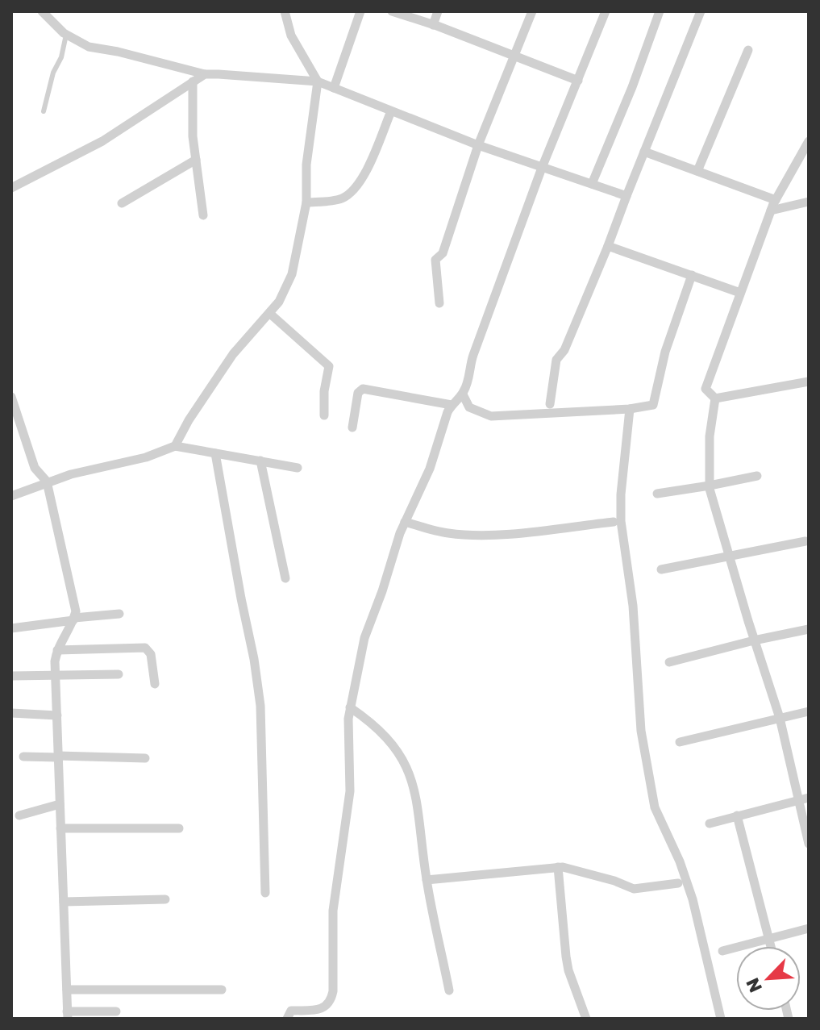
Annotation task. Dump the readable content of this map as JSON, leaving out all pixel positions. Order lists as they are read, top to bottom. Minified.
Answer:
{"north":"bottom left"}
